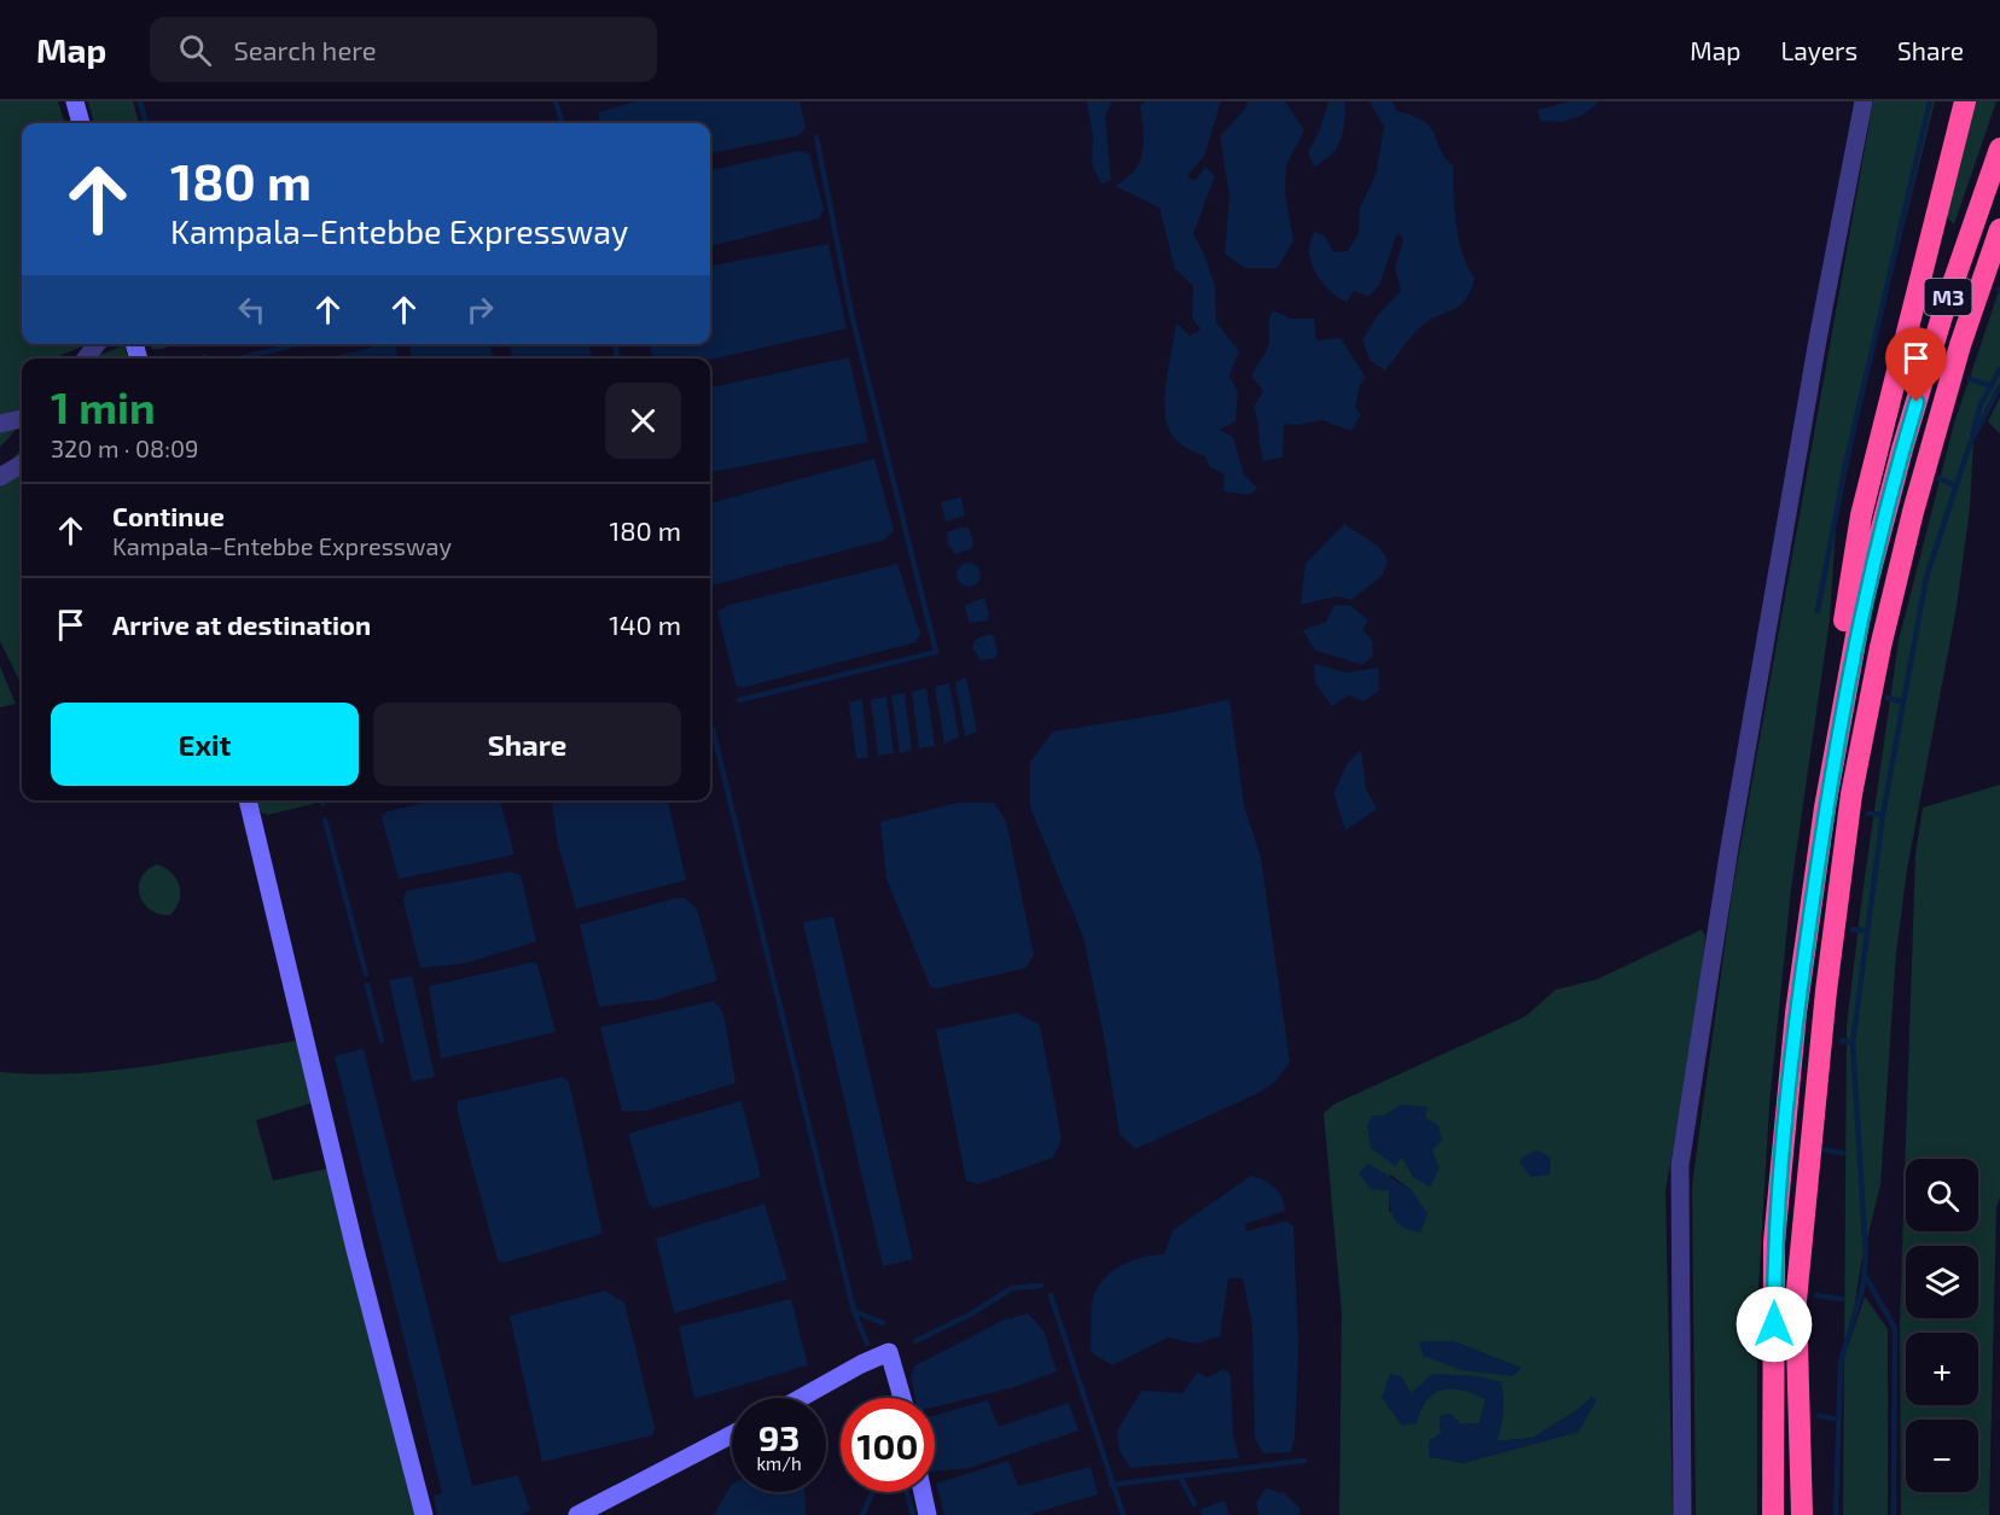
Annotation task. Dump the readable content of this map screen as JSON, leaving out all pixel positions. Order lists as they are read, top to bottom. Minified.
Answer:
{"streets":{"highway":["M3"]},"page":{"header":"Map","search":"Search here","nav":["Map","Layers","Share"],"turn":["180 m","Kampala–Entebbe Expressway"],"heading":["1 min","320 m · 08:09"],"list":[{"name":"Continue","note":"Kampala–Entebbe Expressway","value":"180 m"},{"name":"Arrive at destination","value":"140 m"}],"buttons":["Exit","Share"],"map_buttons":["+","−"],"speed":"93 km/h","limit":"100"}}
